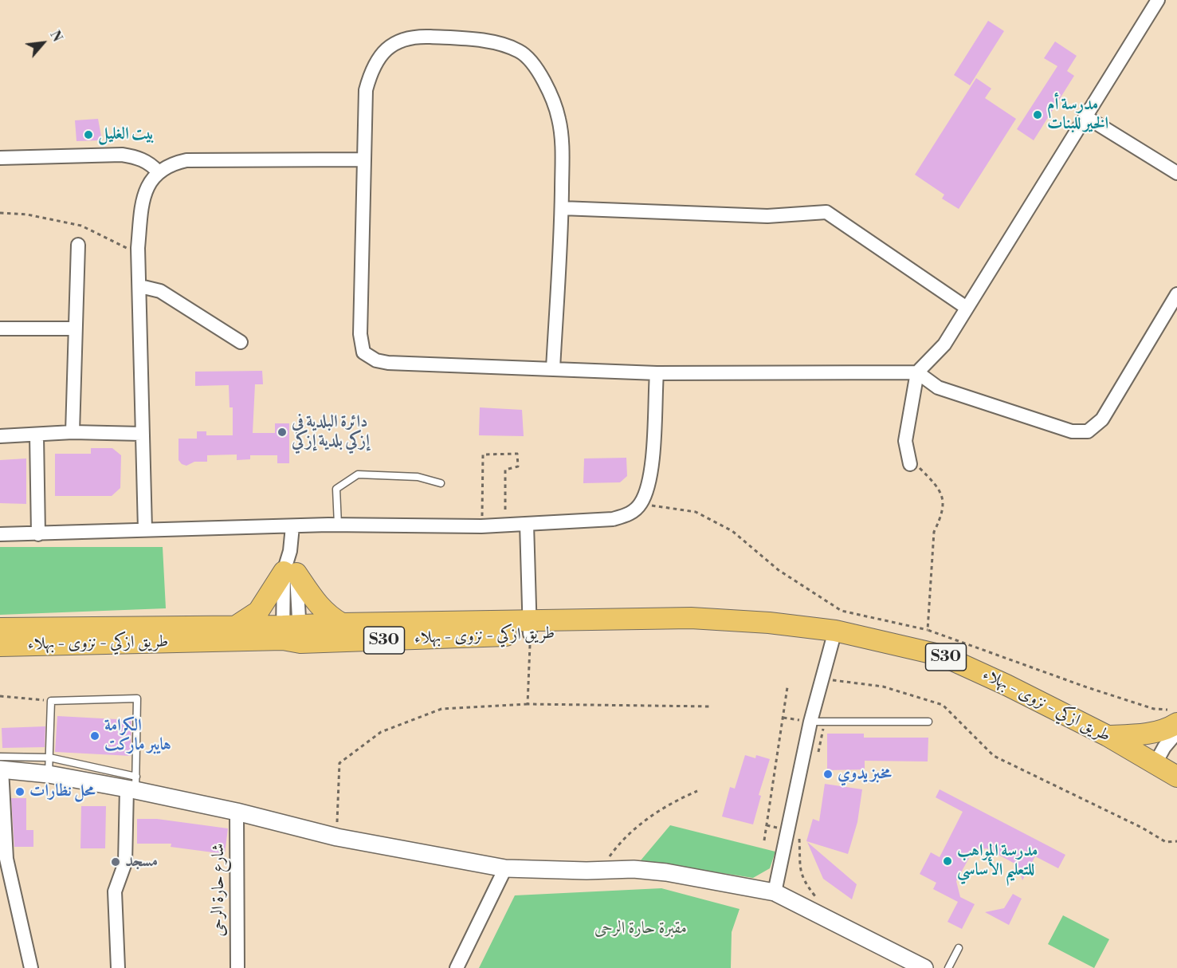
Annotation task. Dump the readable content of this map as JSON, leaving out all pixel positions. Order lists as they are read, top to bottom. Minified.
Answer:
{"streets":{"main road":["طريق ازكي - نزوى - بهلاء","S30"],"street":["شارع حارة الرحى"]},"parks":["مقبرة حارة الرحى"],"places":["مدرسة أم الخير للبنات","بيت الغليل","دائرة البلدية في إزكي بلدية إزكي","الكرامة هايبر ماركت","مخبز يدوي","محل نظارات","مدرسة المواهب للتعليم الأساسي","مسجد"],"north":"top right"}
